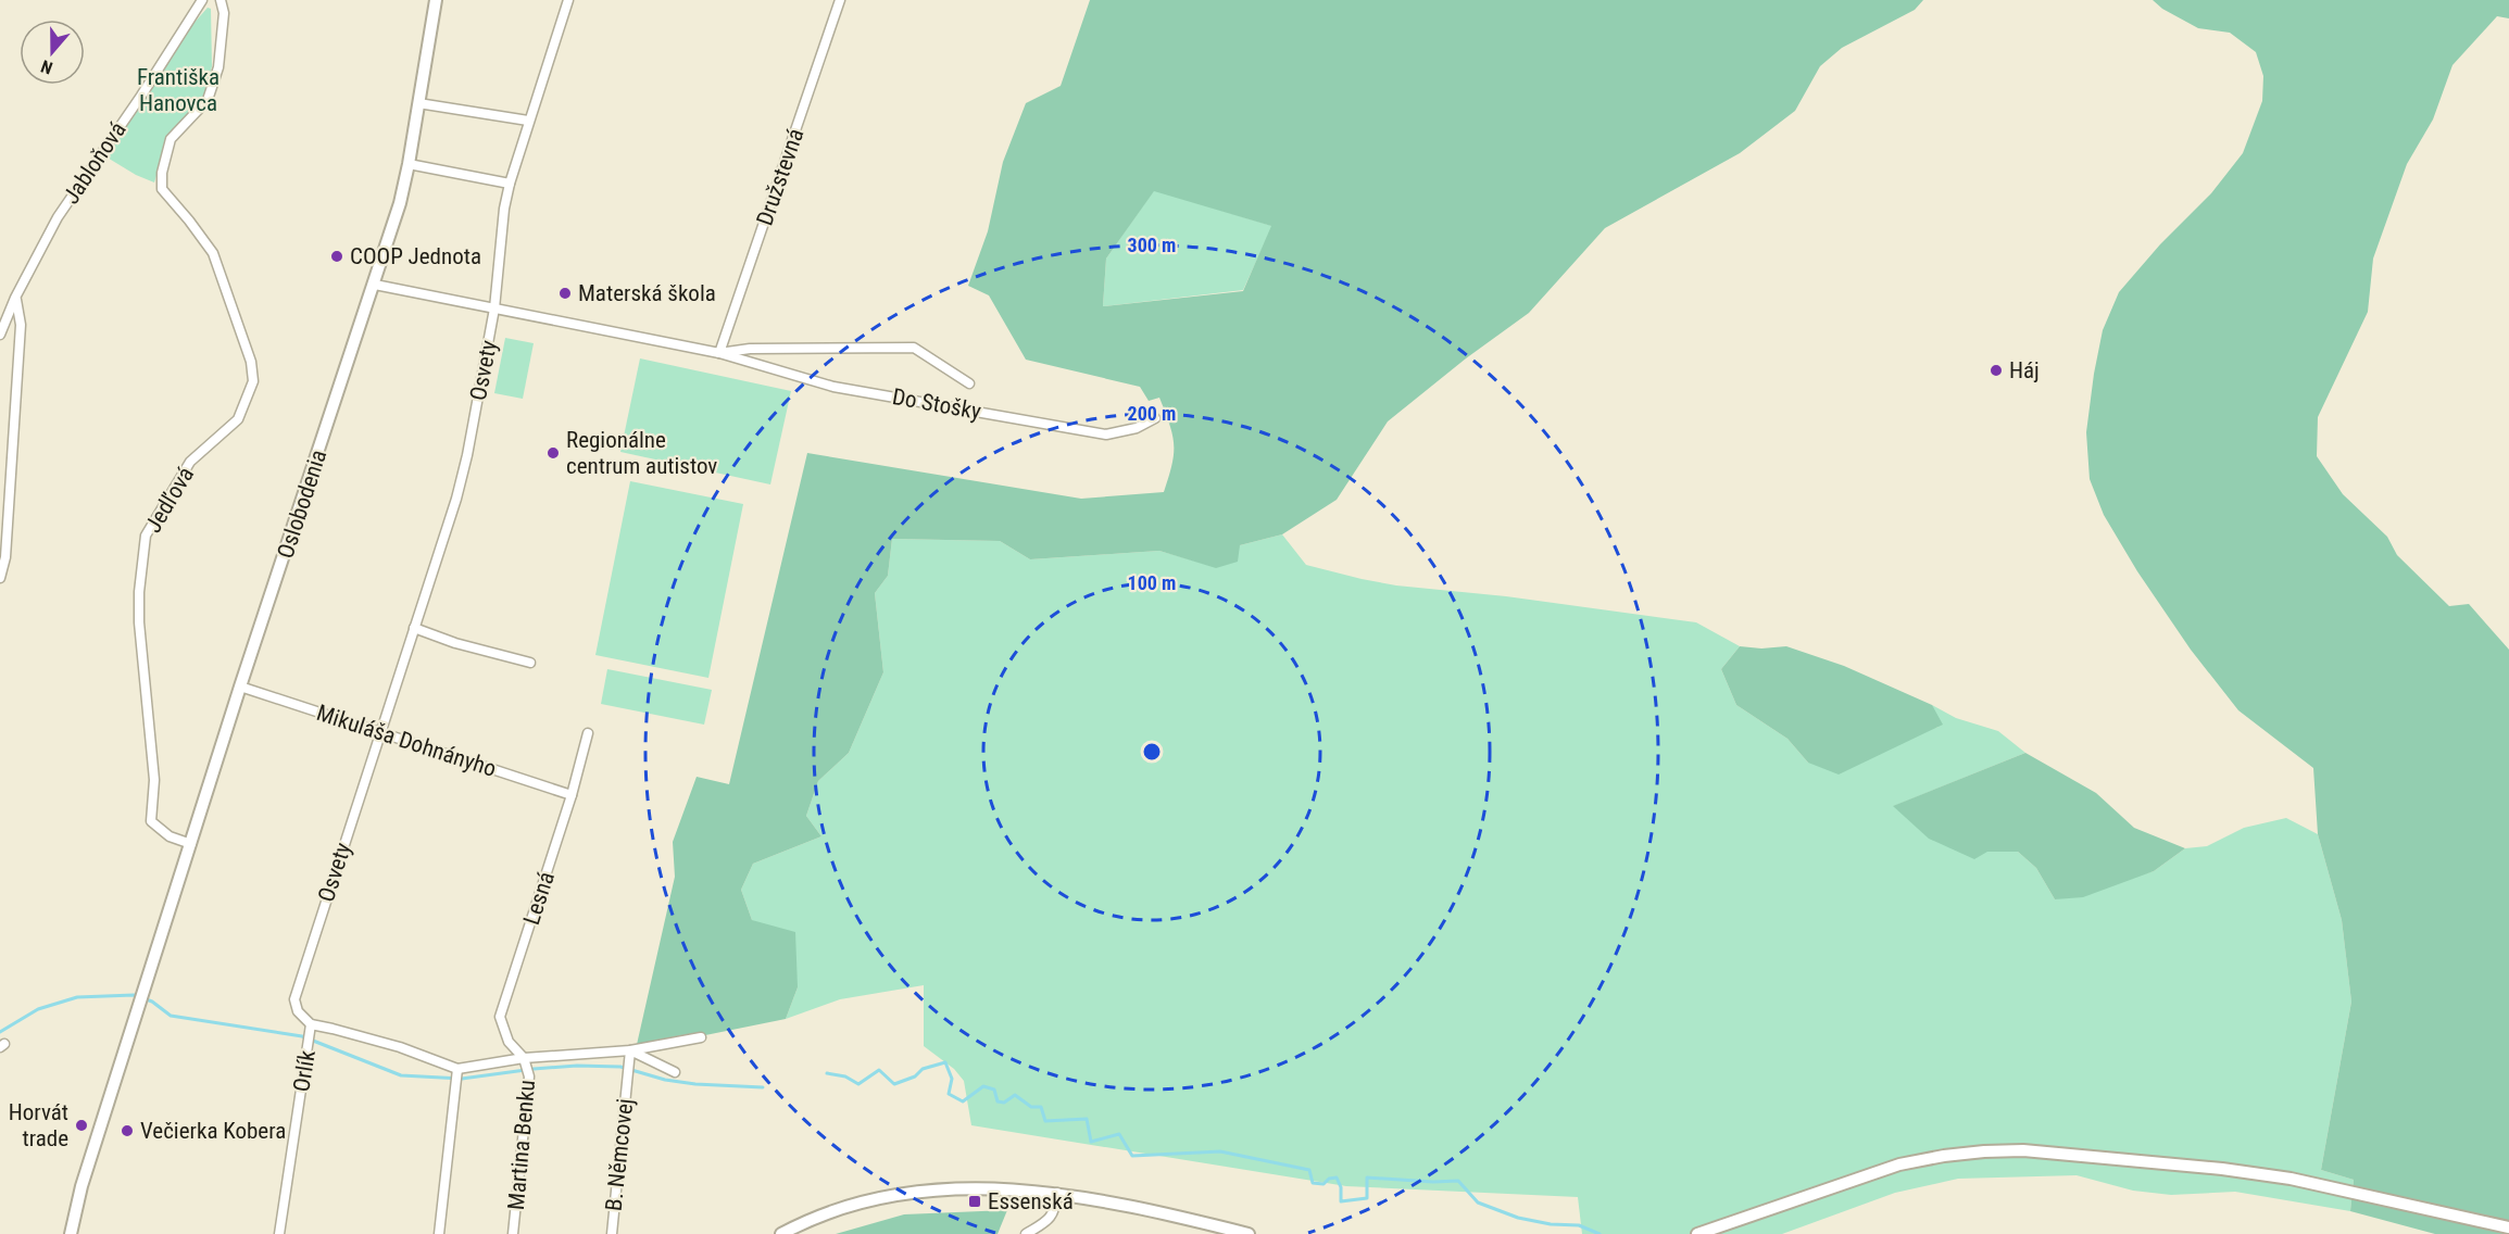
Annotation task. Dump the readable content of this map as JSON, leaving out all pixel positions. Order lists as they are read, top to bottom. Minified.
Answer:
{"streets":{"street":["Jabloňová","Družstevná","Osvety","Do Stošky","Jedľová","Oslobodenia","Mikuláša Dohnányho","Lesná","Orlík","Martina Benku","B. Němcovej"]},"crossings":[["Družstevná","Do Stošky"],["Osvety","Do Stošky"],["Osvety","Mikuláša Dohnányho"],["Osvety","Orlík"],["Do Stošky","Oslobodenia"],["Jedľová","Oslobodenia"],["Oslobodenia","Mikuláša Dohnányho"],["Mikuláša Dohnányho","Lesná"],["Lesná","Martina Benku"]],"parks":["Františka Hanovca"],"places":{"other":["COOP Jednota","Materská škola","Háj","Regionálne centrum autistov","Horvát trade","Večierka Kobera"],"transit":["Essenská"]},"north":"bottom","rings":["300 m","200 m","100 m"]}
